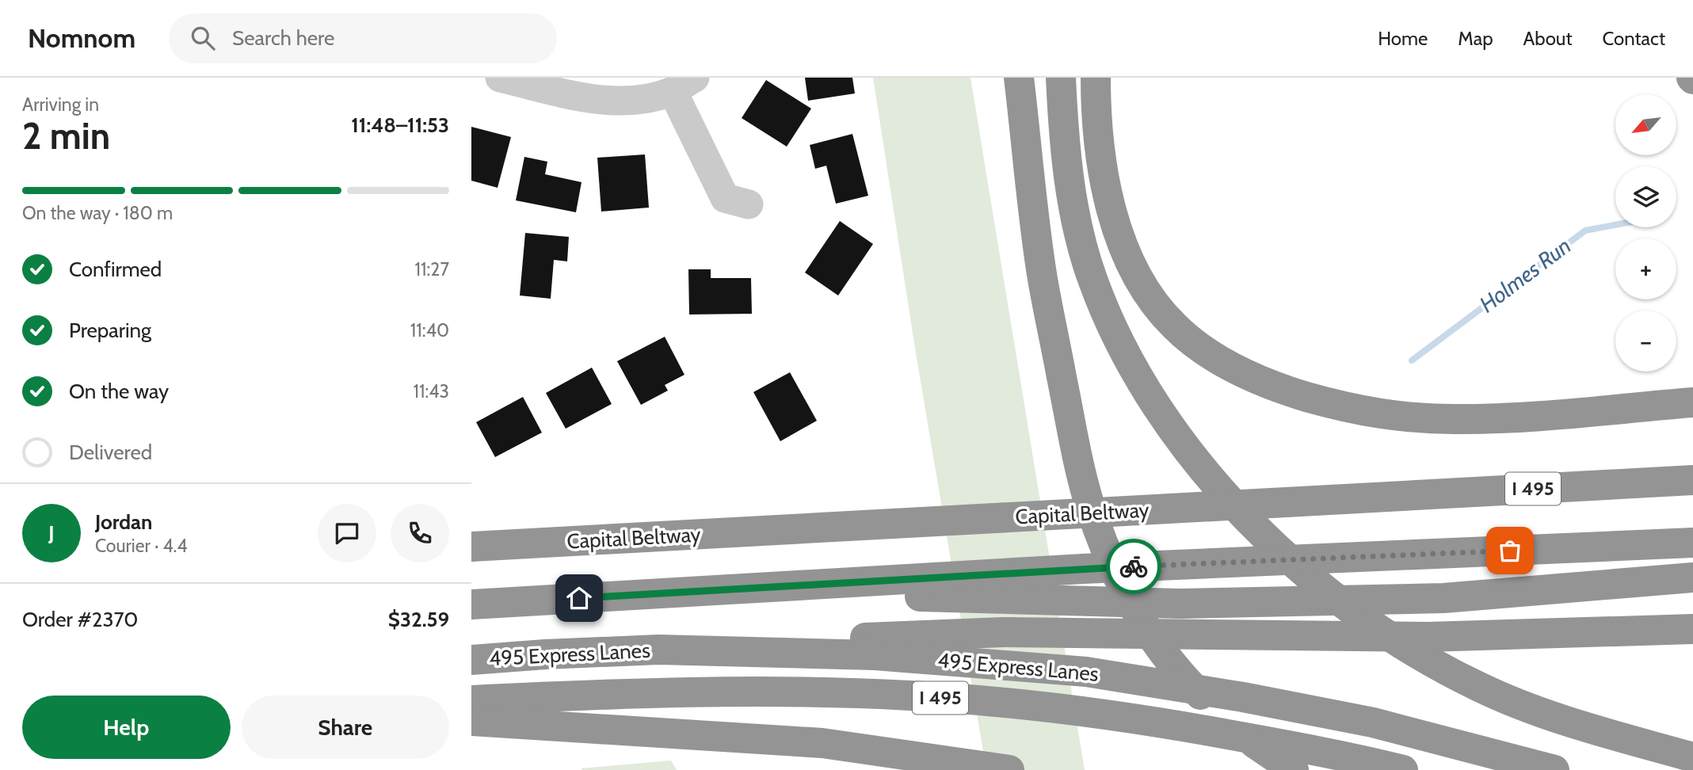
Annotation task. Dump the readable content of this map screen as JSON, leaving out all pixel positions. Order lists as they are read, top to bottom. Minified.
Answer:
{"streets":{"highway":["I 495","Capital Beltway","495 Express Lanes"]},"water":["Holmes Run"],"north":"bottom left","page":{"header":"Nomnom","search":"Search here","nav":["Home","Map","About","Contact"],"heading":["2 min","Arriving in","11:48–11:53"],"panel":["Jordan","Courier · 4.4","Order #2370","$32.59"],"map_buttons":["+","−"],"bar":"On the way · 180 m","list":[["Confirmed","11:27"],["Preparing","11:40"],["On the way","11:43"],"Delivered"],"round":"J","buttons":["Help","Share"]}}
